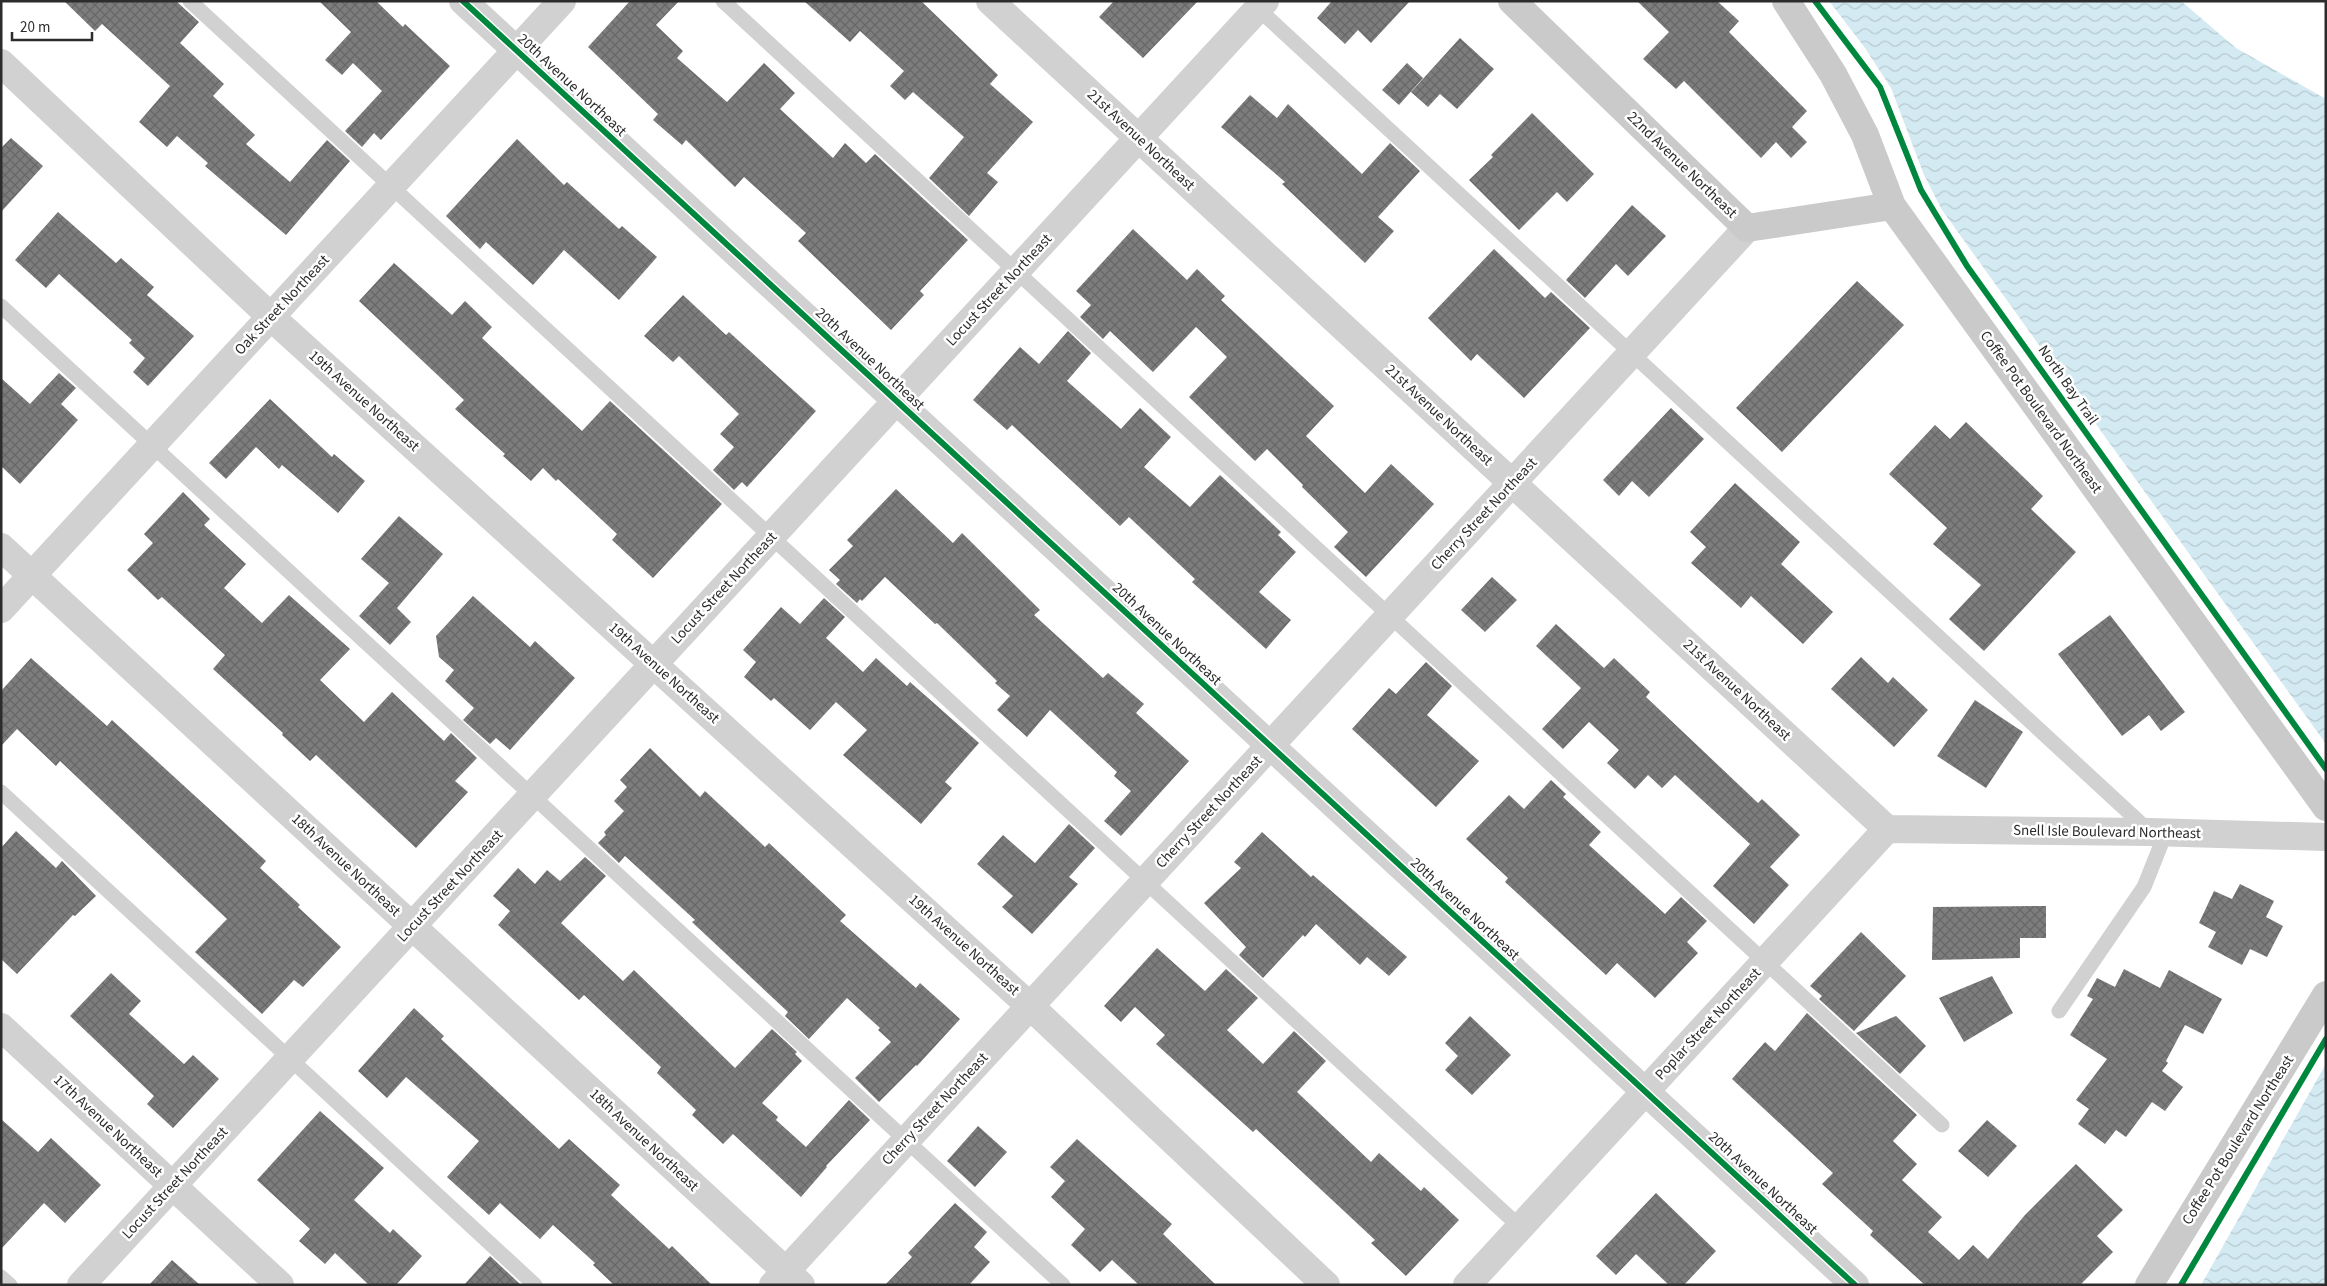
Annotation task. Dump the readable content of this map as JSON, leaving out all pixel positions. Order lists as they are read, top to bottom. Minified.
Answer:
{"streets":{"street":["20th Avenue Northeast","21st Avenue Northeast","22nd Avenue Northeast","Locust Street Northeast","Oak Street Northeast","19th Avenue Northeast","Coffee Pot Boulevard Northeast","Cherry Street Northeast","Snell Isle Boulevard Northeast","18th Avenue Northeast","Poplar Street Northeast","17th Avenue Northeast"],"cycle path":["North Bay Trail"]},"crossings":[["20th Avenue Northeast","Locust Street Northeast"],["20th Avenue Northeast","Oak Street Northeast"],["20th Avenue Northeast","Cherry Street Northeast"],["20th Avenue Northeast","Poplar Street Northeast"],["21st Avenue Northeast","Locust Street Northeast"],["21st Avenue Northeast","Cherry Street Northeast"],["21st Avenue Northeast","Snell Isle Boulevard Northeast"],["21st Avenue Northeast","Poplar Street Northeast"],["22nd Avenue Northeast","Coffee Pot Boulevard Northeast"],["22nd Avenue Northeast","Cherry Street Northeast"],["Locust Street Northeast","19th Avenue Northeast"],["Locust Street Northeast","18th Avenue Northeast"],["Locust Street Northeast","17th Avenue Northeast"],["Oak Street Northeast","19th Avenue Northeast"],["Oak Street Northeast","18th Avenue Northeast"],["19th Avenue Northeast","Cherry Street Northeast"],["Cherry Street Northeast","18th Avenue Northeast"],["Snell Isle Boulevard Northeast","Poplar Street Northeast"]],"scale_bar":"20 m"}
